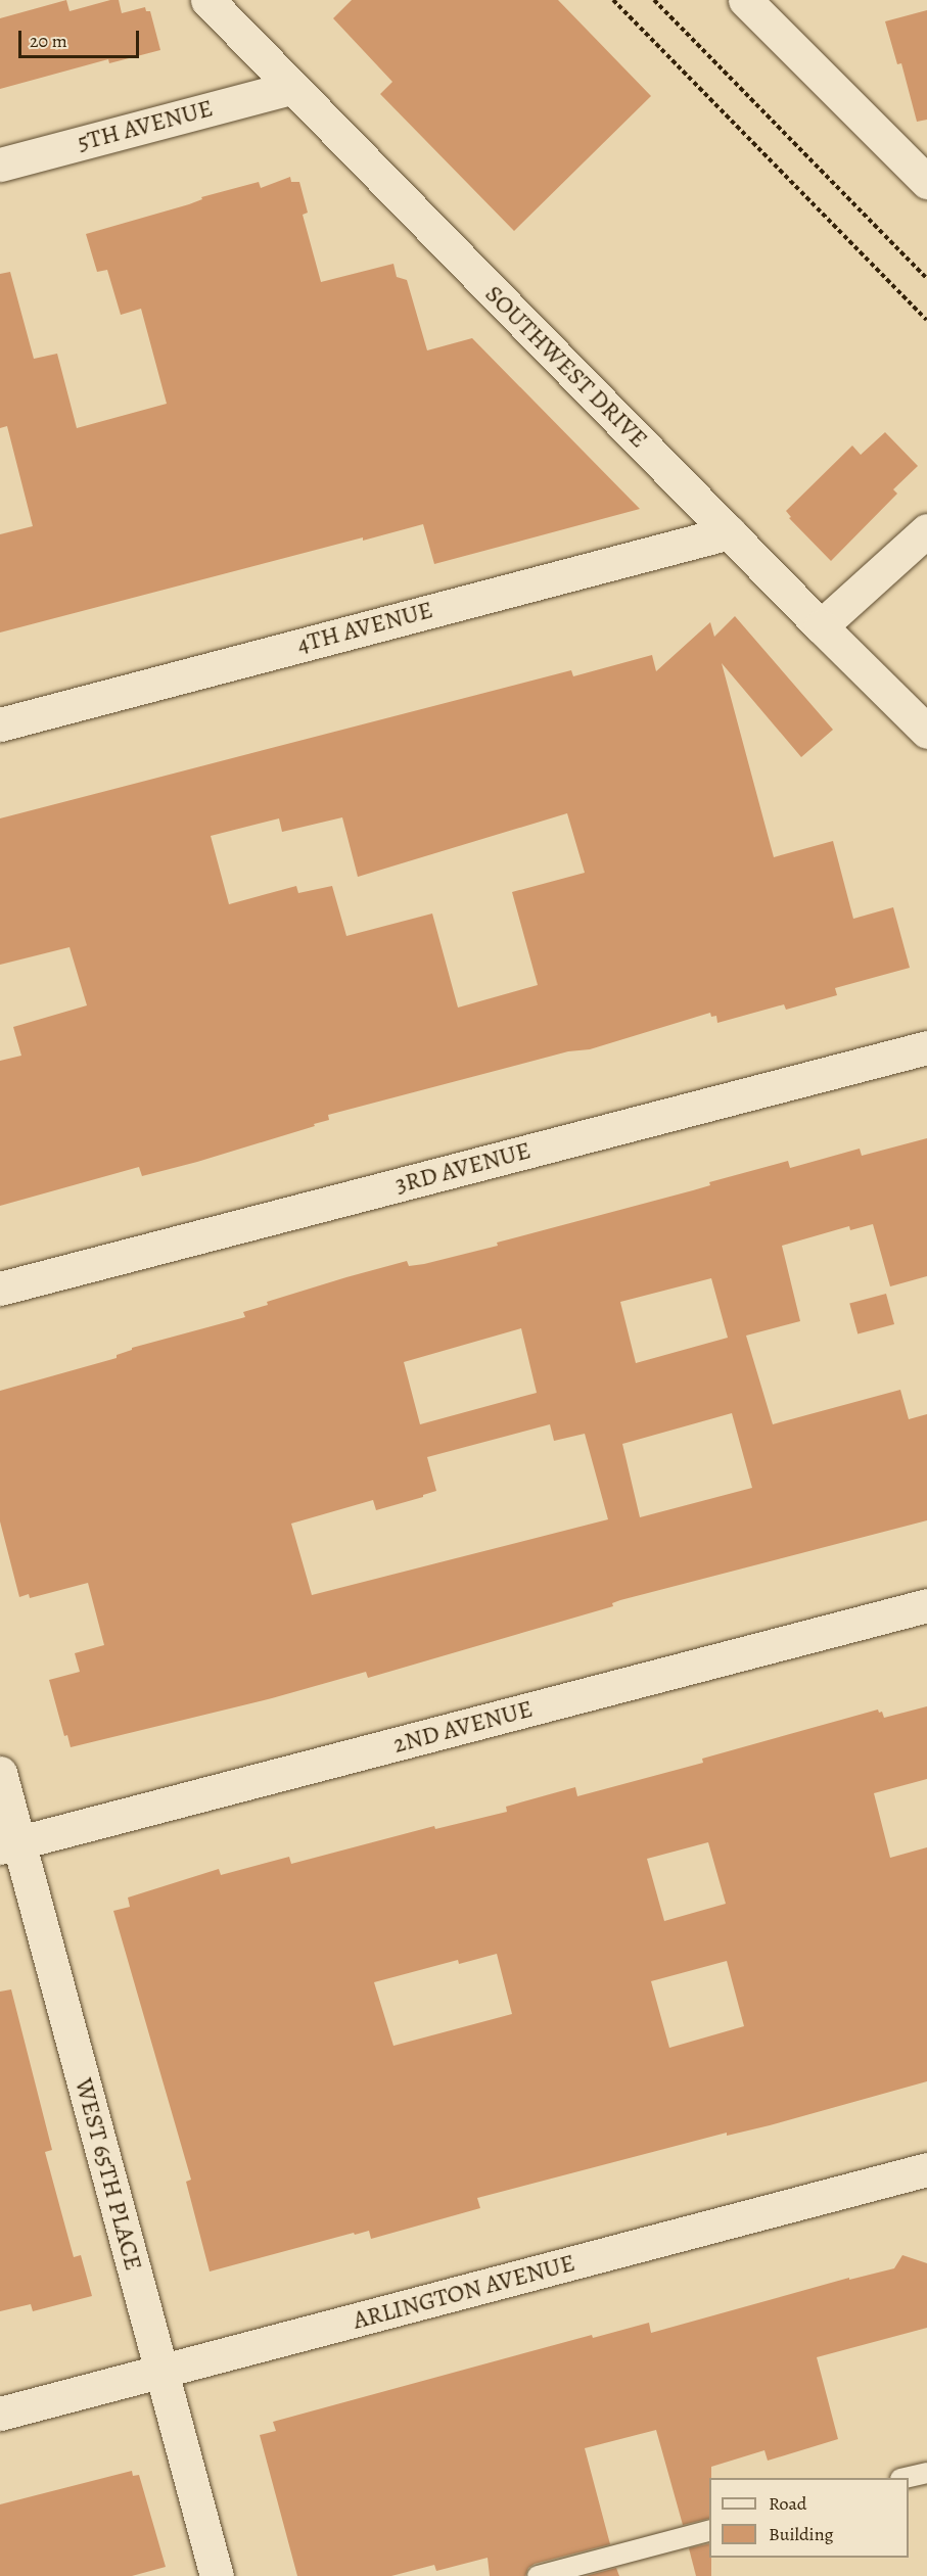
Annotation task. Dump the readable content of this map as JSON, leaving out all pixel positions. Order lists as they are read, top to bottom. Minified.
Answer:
{"streets":{"street":["5TH AVENUE","SOUTHWEST DRIVE","4TH AVENUE","3RD AVENUE","2ND AVENUE","WEST 65TH PLACE","ARLINGTON AVENUE"]},"crossings":[["5TH AVENUE","SOUTHWEST DRIVE"],["SOUTHWEST DRIVE","4TH AVENUE"],["2ND AVENUE","WEST 65TH PLACE"],["WEST 65TH PLACE","ARLINGTON AVENUE"]],"legend":["Road","Building"],"scale_bar":"20 m"}
